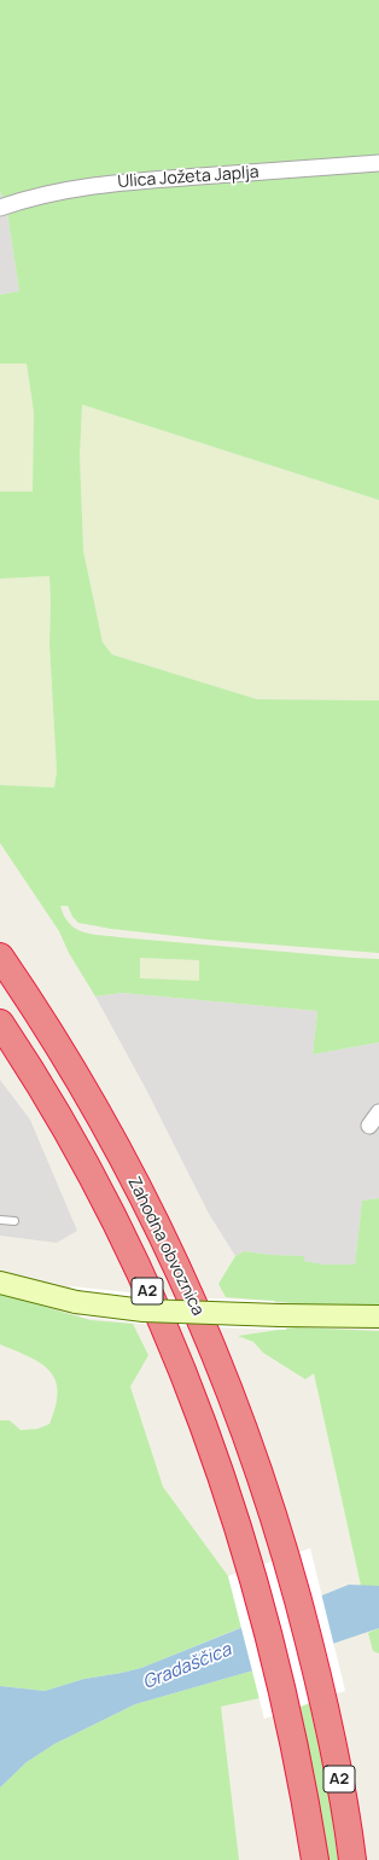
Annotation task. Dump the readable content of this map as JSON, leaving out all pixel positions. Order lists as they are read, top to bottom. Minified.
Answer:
{"streets":{"highway":["Zahodna obvoznica","A2"],"street":["Ulica Jožeta Japlja"]},"water":["Gradaščica"]}
